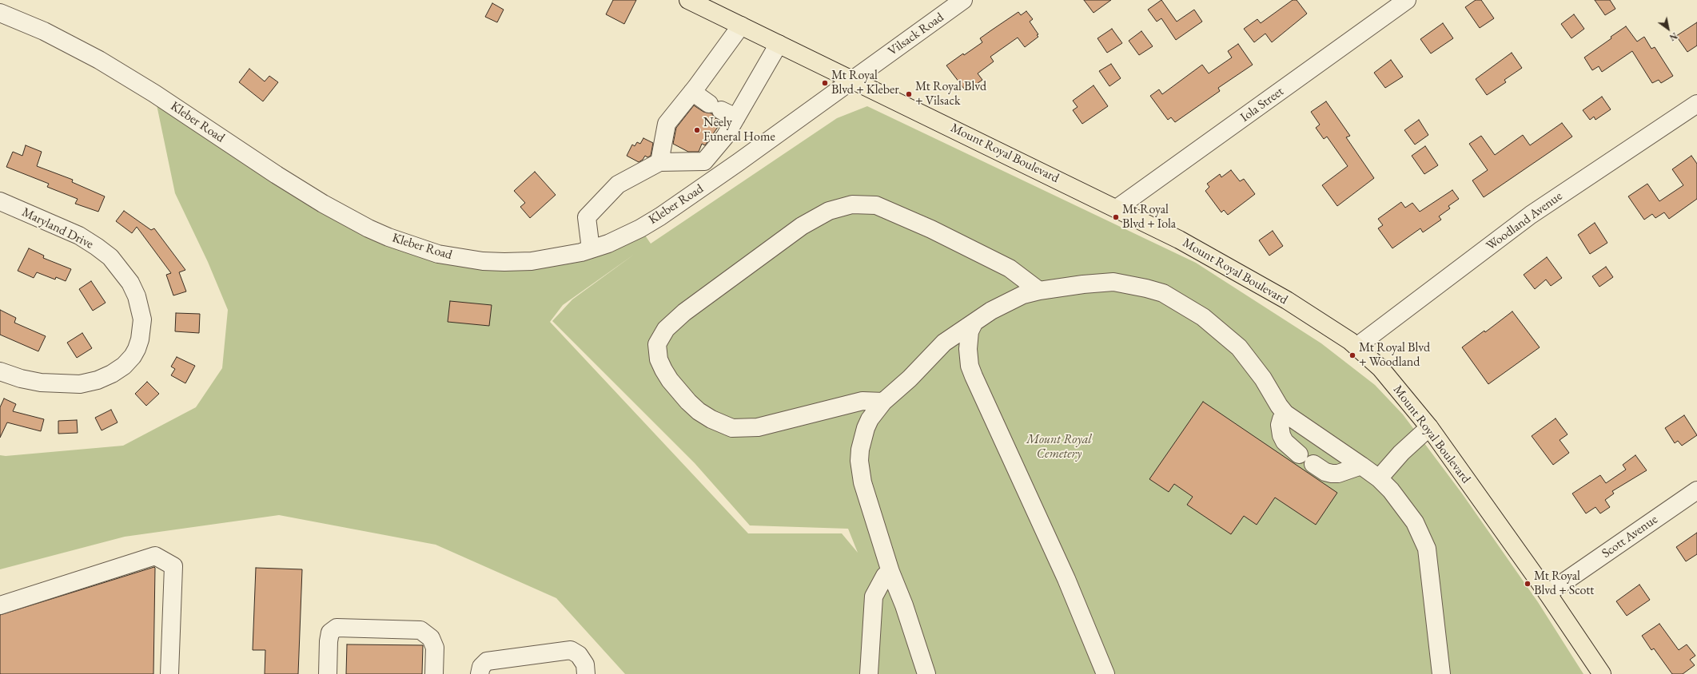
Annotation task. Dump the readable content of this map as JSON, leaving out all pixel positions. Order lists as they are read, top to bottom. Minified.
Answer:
{"streets":{"main road":["Mount Royal Boulevard"],"street":["Vilsack Road","Iola Street","Kleber Road","Woodland Avenue","Maryland Drive","Scott Avenue"]},"crossings":[["Vilsack Road","Kleber Road"],["Vilsack Road","Mount Royal Boulevard"],["Iola Street","Mount Royal Boulevard"],["Kleber Road","Mount Royal Boulevard"],["Mount Royal Boulevard","Woodland Avenue"],["Mount Royal Boulevard","Scott Avenue"]],"parks":["Mount Royal Cemetery"],"places":["Mt Royal Blvd + Kleber","Mt Royal Blvd + Vilsack","Neely Funeral Home","Mt Royal Blvd + Iola","Mt Royal Blvd + Woodland","Mt Royal Blvd + Scott"],"north":"bottom right"}
